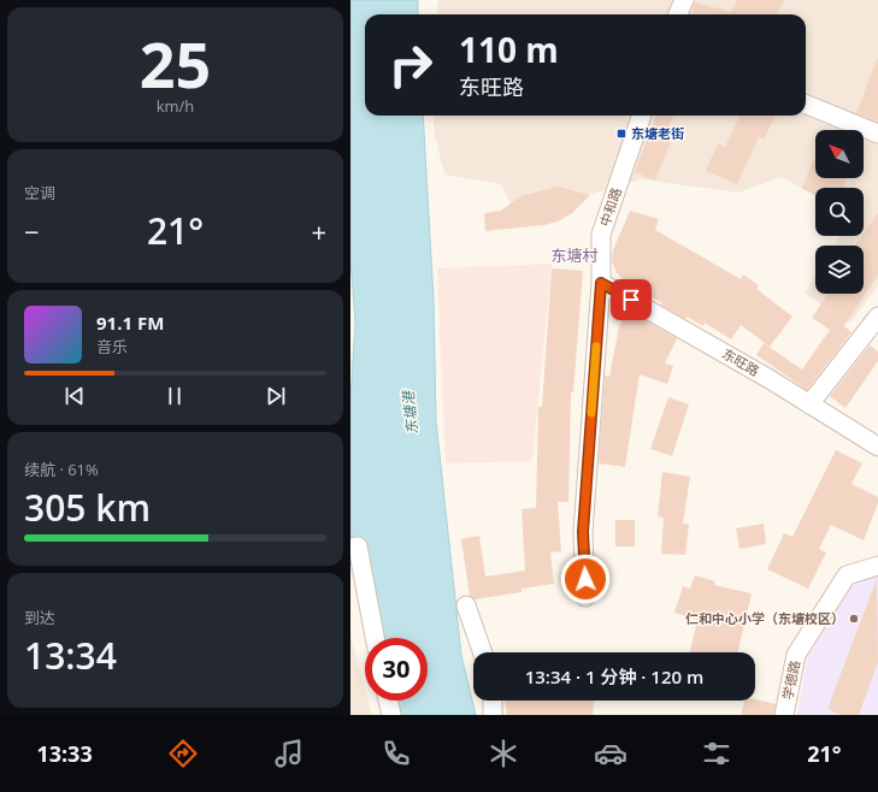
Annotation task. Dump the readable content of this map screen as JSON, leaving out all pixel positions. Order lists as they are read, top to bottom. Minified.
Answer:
{"streets":{"street":["中和路","东旺路","学德路"]},"crossings":[["中和路","东旺路"]],"districts":["东塘村"],"water":["东塘港"],"places":{"transit":["东塘老街"],"other":["仁和中心小学（东塘校区）"]},"north":"top left","page":{"tile":[["25","km/h"],"空调",["续航 · 61%","305 km"],["到达","13:34"]],"turn":["110 m","东旺路"],"heat":["−","21°","+"],"song":["91.1 FM","音乐"],"limit":"30","trip":"13:34 · 1 分钟 · 120 m","tabs":["13:33","21°"]}}
